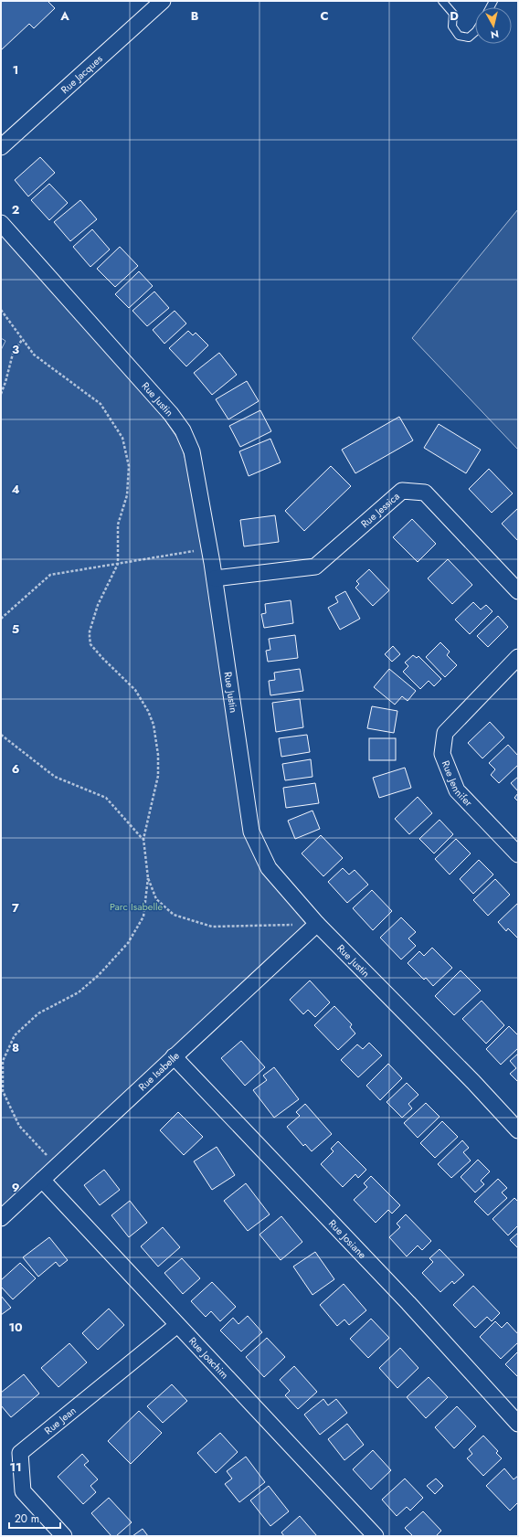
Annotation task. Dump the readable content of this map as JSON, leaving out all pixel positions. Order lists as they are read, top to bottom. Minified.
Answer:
{"streets":{"street":["Rue Jacques","Rue Justin","Rue Jessica","Rue Jennifer","Rue Isabelle","Rue Josiane","Rue Joachim","Rue Jean"]},"crossings":[["Rue Justin","Rue Jessica"],["Rue Justin","Rue Isabelle"],["Rue Isabelle","Rue Josiane"],["Rue Isabelle","Rue Joachim"],["Rue Joachim","Rue Jean"]],"parks":["Parc Isabelle"],"scale_bar":"20 m","north":"bottom","grid":{"columns":["A","B","C","D"],"rows":["1","2","3","4","5","6","7","8","9","10","11"]}}
